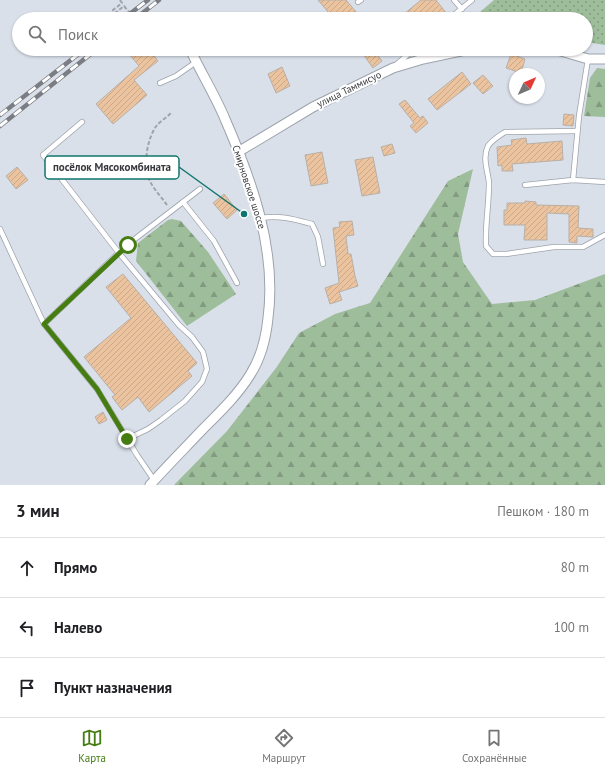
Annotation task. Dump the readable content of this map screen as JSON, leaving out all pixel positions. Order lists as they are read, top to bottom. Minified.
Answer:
{"streets":{"street":["улица Таммисуо","Смирновское шоссе"]},"crossings":[["улица Таммисуо","Смирновское шоссе"]],"places":["посёлок Мясокомбината"],"north":"top right","page":{"search":"Поиск","heading":["3 мин","Пешком · 180 m"],"list":[["Прямо","80 m"],["Налево","100 m"],"Пункт назначения"],"nav":["Карта","Маршрут","Сохранённые"]}}
